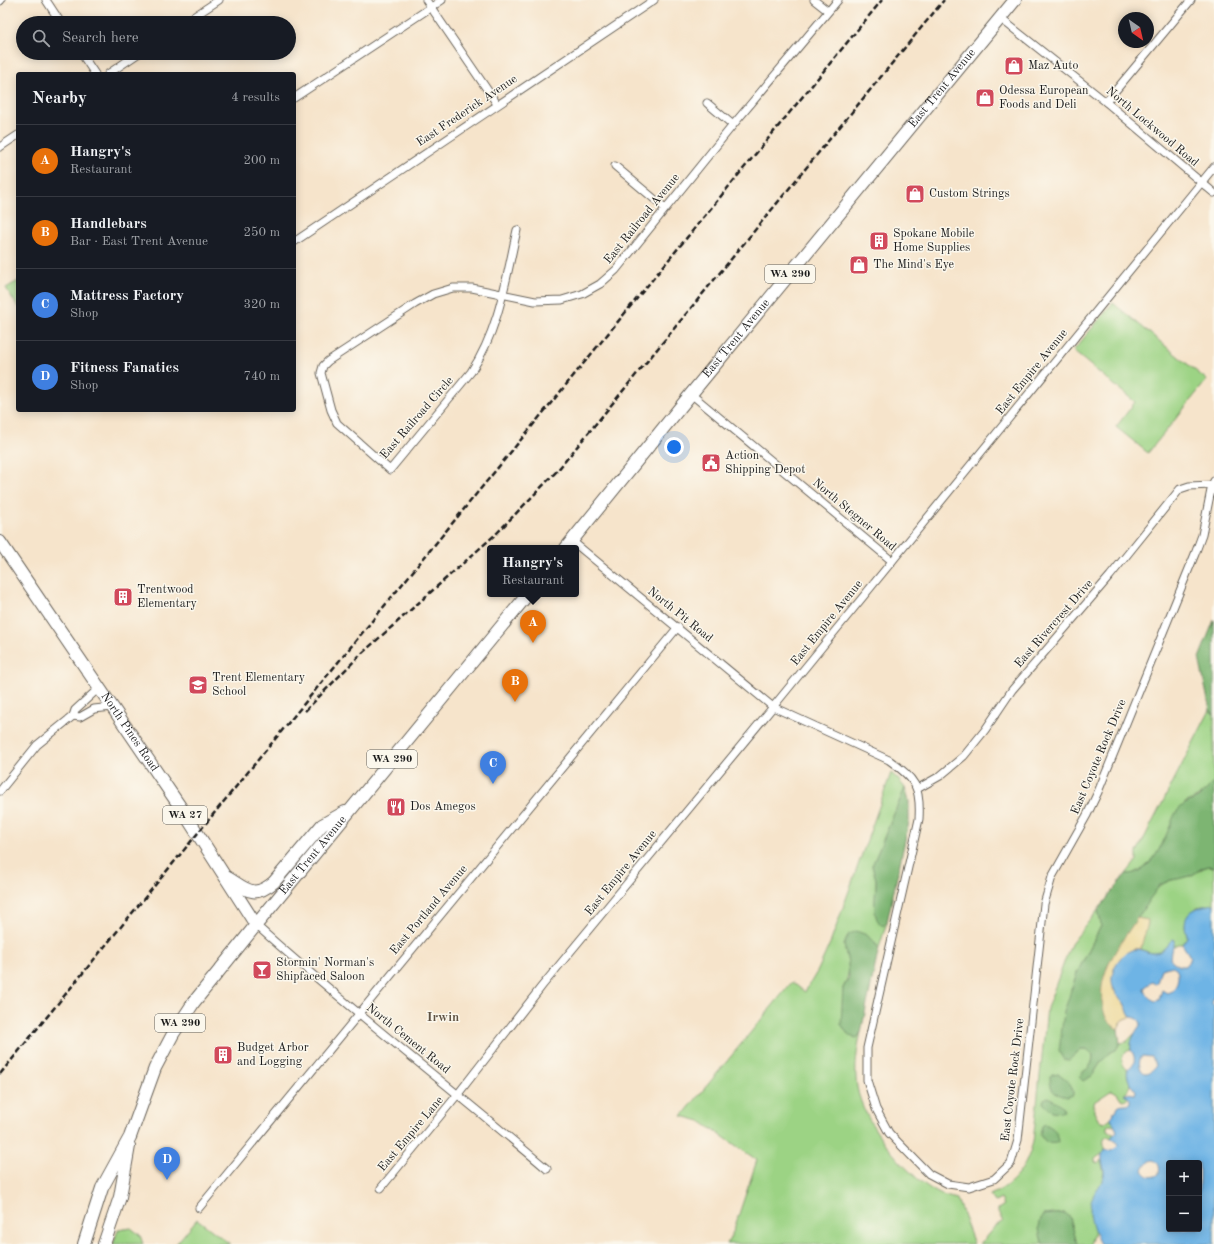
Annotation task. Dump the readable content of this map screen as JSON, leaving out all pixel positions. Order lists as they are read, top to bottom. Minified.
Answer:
{"streets":{"main road":["East Trent Avenue","WA 290","North Pines Road","WA 27"],"street":["East Frederick Avenue","North Lockwood Road","East Railroad Avenue","East Empire Avenue","East Railroad Circle","North Stegner Road","North Pit Road","East Rivercrest Drive","East Coyote Rock Drive","East Portland Avenue","North Cement Road","East Empire Lane"]},"crossings":[["East Trent Avenue","North Lockwood Road"],["East Trent Avenue","North Stegner Road"],["East Trent Avenue","North Pines Road"],["East Trent Avenue","North Cement Road"],["North Lockwood Road","East Empire Avenue"],["East Railroad Avenue","East Railroad Circle"],["East Empire Avenue","North Stegner Road"],["East Empire Avenue","North Pit Road"],["East Empire Avenue","North Cement Road"],["East Empire Avenue","East Empire Lane"],["North Pit Road","East Portland Avenue"],["East Rivercrest Drive","East Coyote Rock Drive"],["North Pines Road","North Cement Road"],["East Portland Avenue","North Cement Road"],["North Cement Road","East Empire Lane"]],"districts":["Irwin"],"places":{"shop":["Maz Auto","Odessa European Foods and Deli","Custom Strings","The Mind's Eye"],"building":["Spokane Mobile Home Supplies","Trentwood Elementary","Budget Arbor and Logging"],"public building":["Action Shipping Depot"],"school or university":["Trent Elementary School"],"restaurant":["Dos Amegos"],"bar":["Stormin' Norman's Shipfaced Saloon"]},"north":"bottom right","page":{"search":"Search here","heading":["Nearby","4 results"],"list":[{"mark":"A","name":"Hangry's","note":"Restaurant","value":"200 m"},{"mark":"B","name":"Handlebars","note":"Bar · East Trent Avenue","value":"250 m"},{"mark":"C","name":"Mattress Factory","note":"Shop","value":"320 m"},{"mark":"D","name":"Fitness Fanatics","note":"Shop","value":"740 m"}],"popup":["Hangry's","Restaurant"],"pins":["A","B","C","D"],"map_buttons":["+","−"]}}
